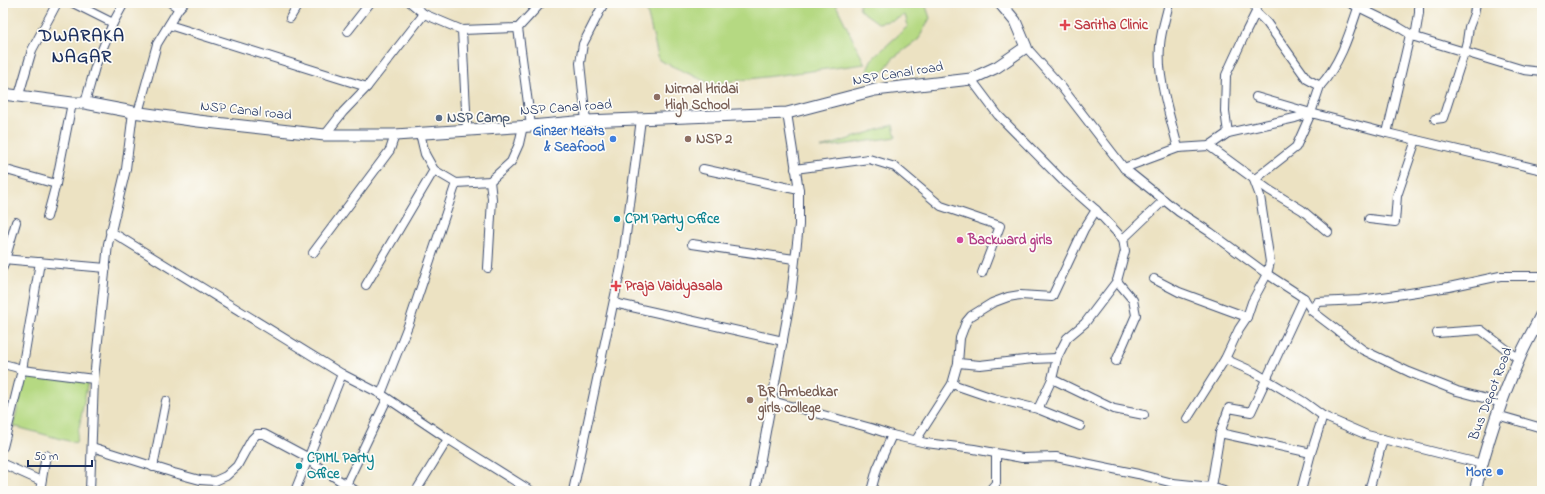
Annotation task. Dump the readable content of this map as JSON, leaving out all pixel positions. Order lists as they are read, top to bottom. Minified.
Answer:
{"streets":{"street":["NSP Canal road","Bus Depot Road"]},"districts":["DWARAKA NAGAR"],"places":{"health":["Saritha Clinic","Praja Vaidyasala"],"other":["Nirmal Hridai High School","NSP Camp","Ginzer Meats & Seafood","NSP 2","CPM Party Office","Backward girls","BR Ambedkar girls college","CPIML Party Office","More"]},"scale_bar":"50 m"}
